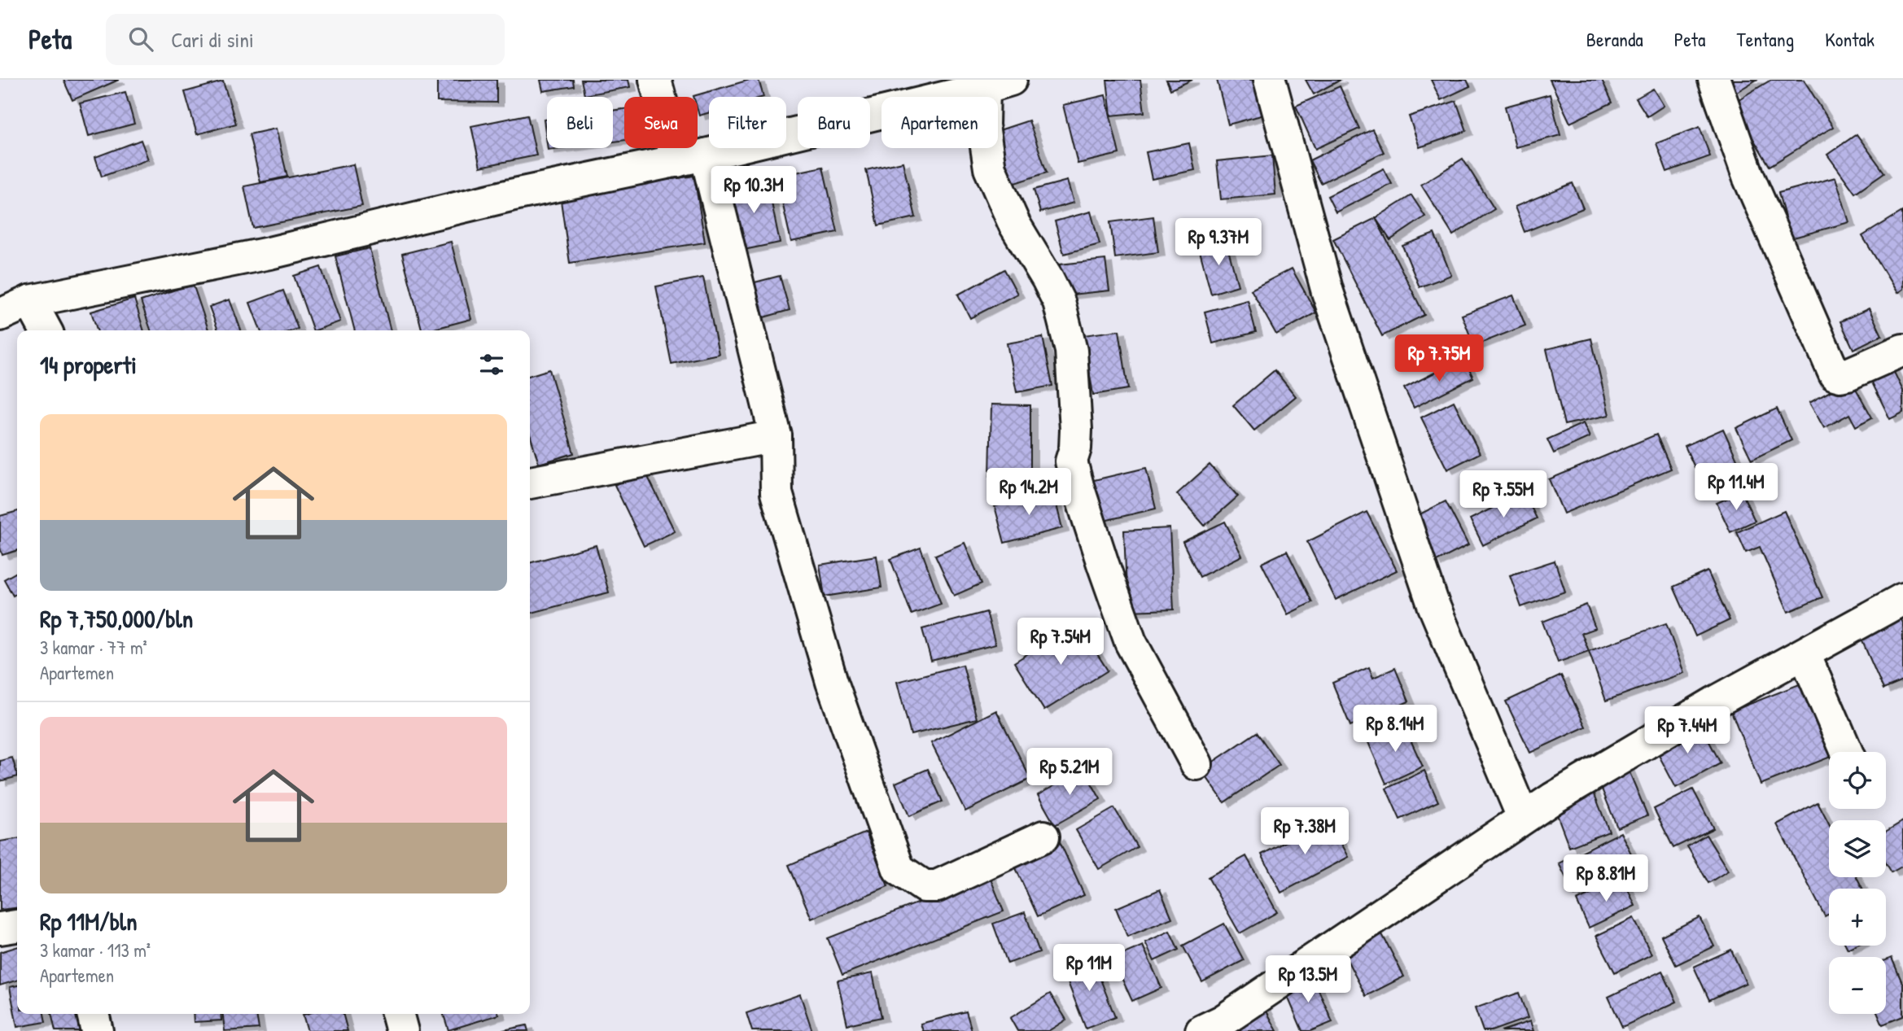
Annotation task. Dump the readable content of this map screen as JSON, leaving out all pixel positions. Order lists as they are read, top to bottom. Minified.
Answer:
{"page":{"header":"Peta","search":"Cari di sini","nav":["Beranda","Peta","Tentang","Kontak"],"chip":["Beli","Sewa","Filter","Baru","Apartemen"],"price":["Rp 10.3M","Rp 9.37M","Rp 7.75M","Rp 11.4M","Rp 14.2M","Rp 7.55M","Rp 7.54M","Rp 8.14M","Rp 7.44M","Rp 5.21M","Rp 7.38M","Rp 8.81M","Rp 11M","Rp 13.5M"],"heading":"14 properti","list":[{"name":"Rp 7,750,000/bln","note":"3 kamar · 77 m² · Apartemen"},{"name":"Rp 11M/bln","note":"3 kamar · 113 m² · Apartemen"}],"map_buttons":["+","−"]}}
